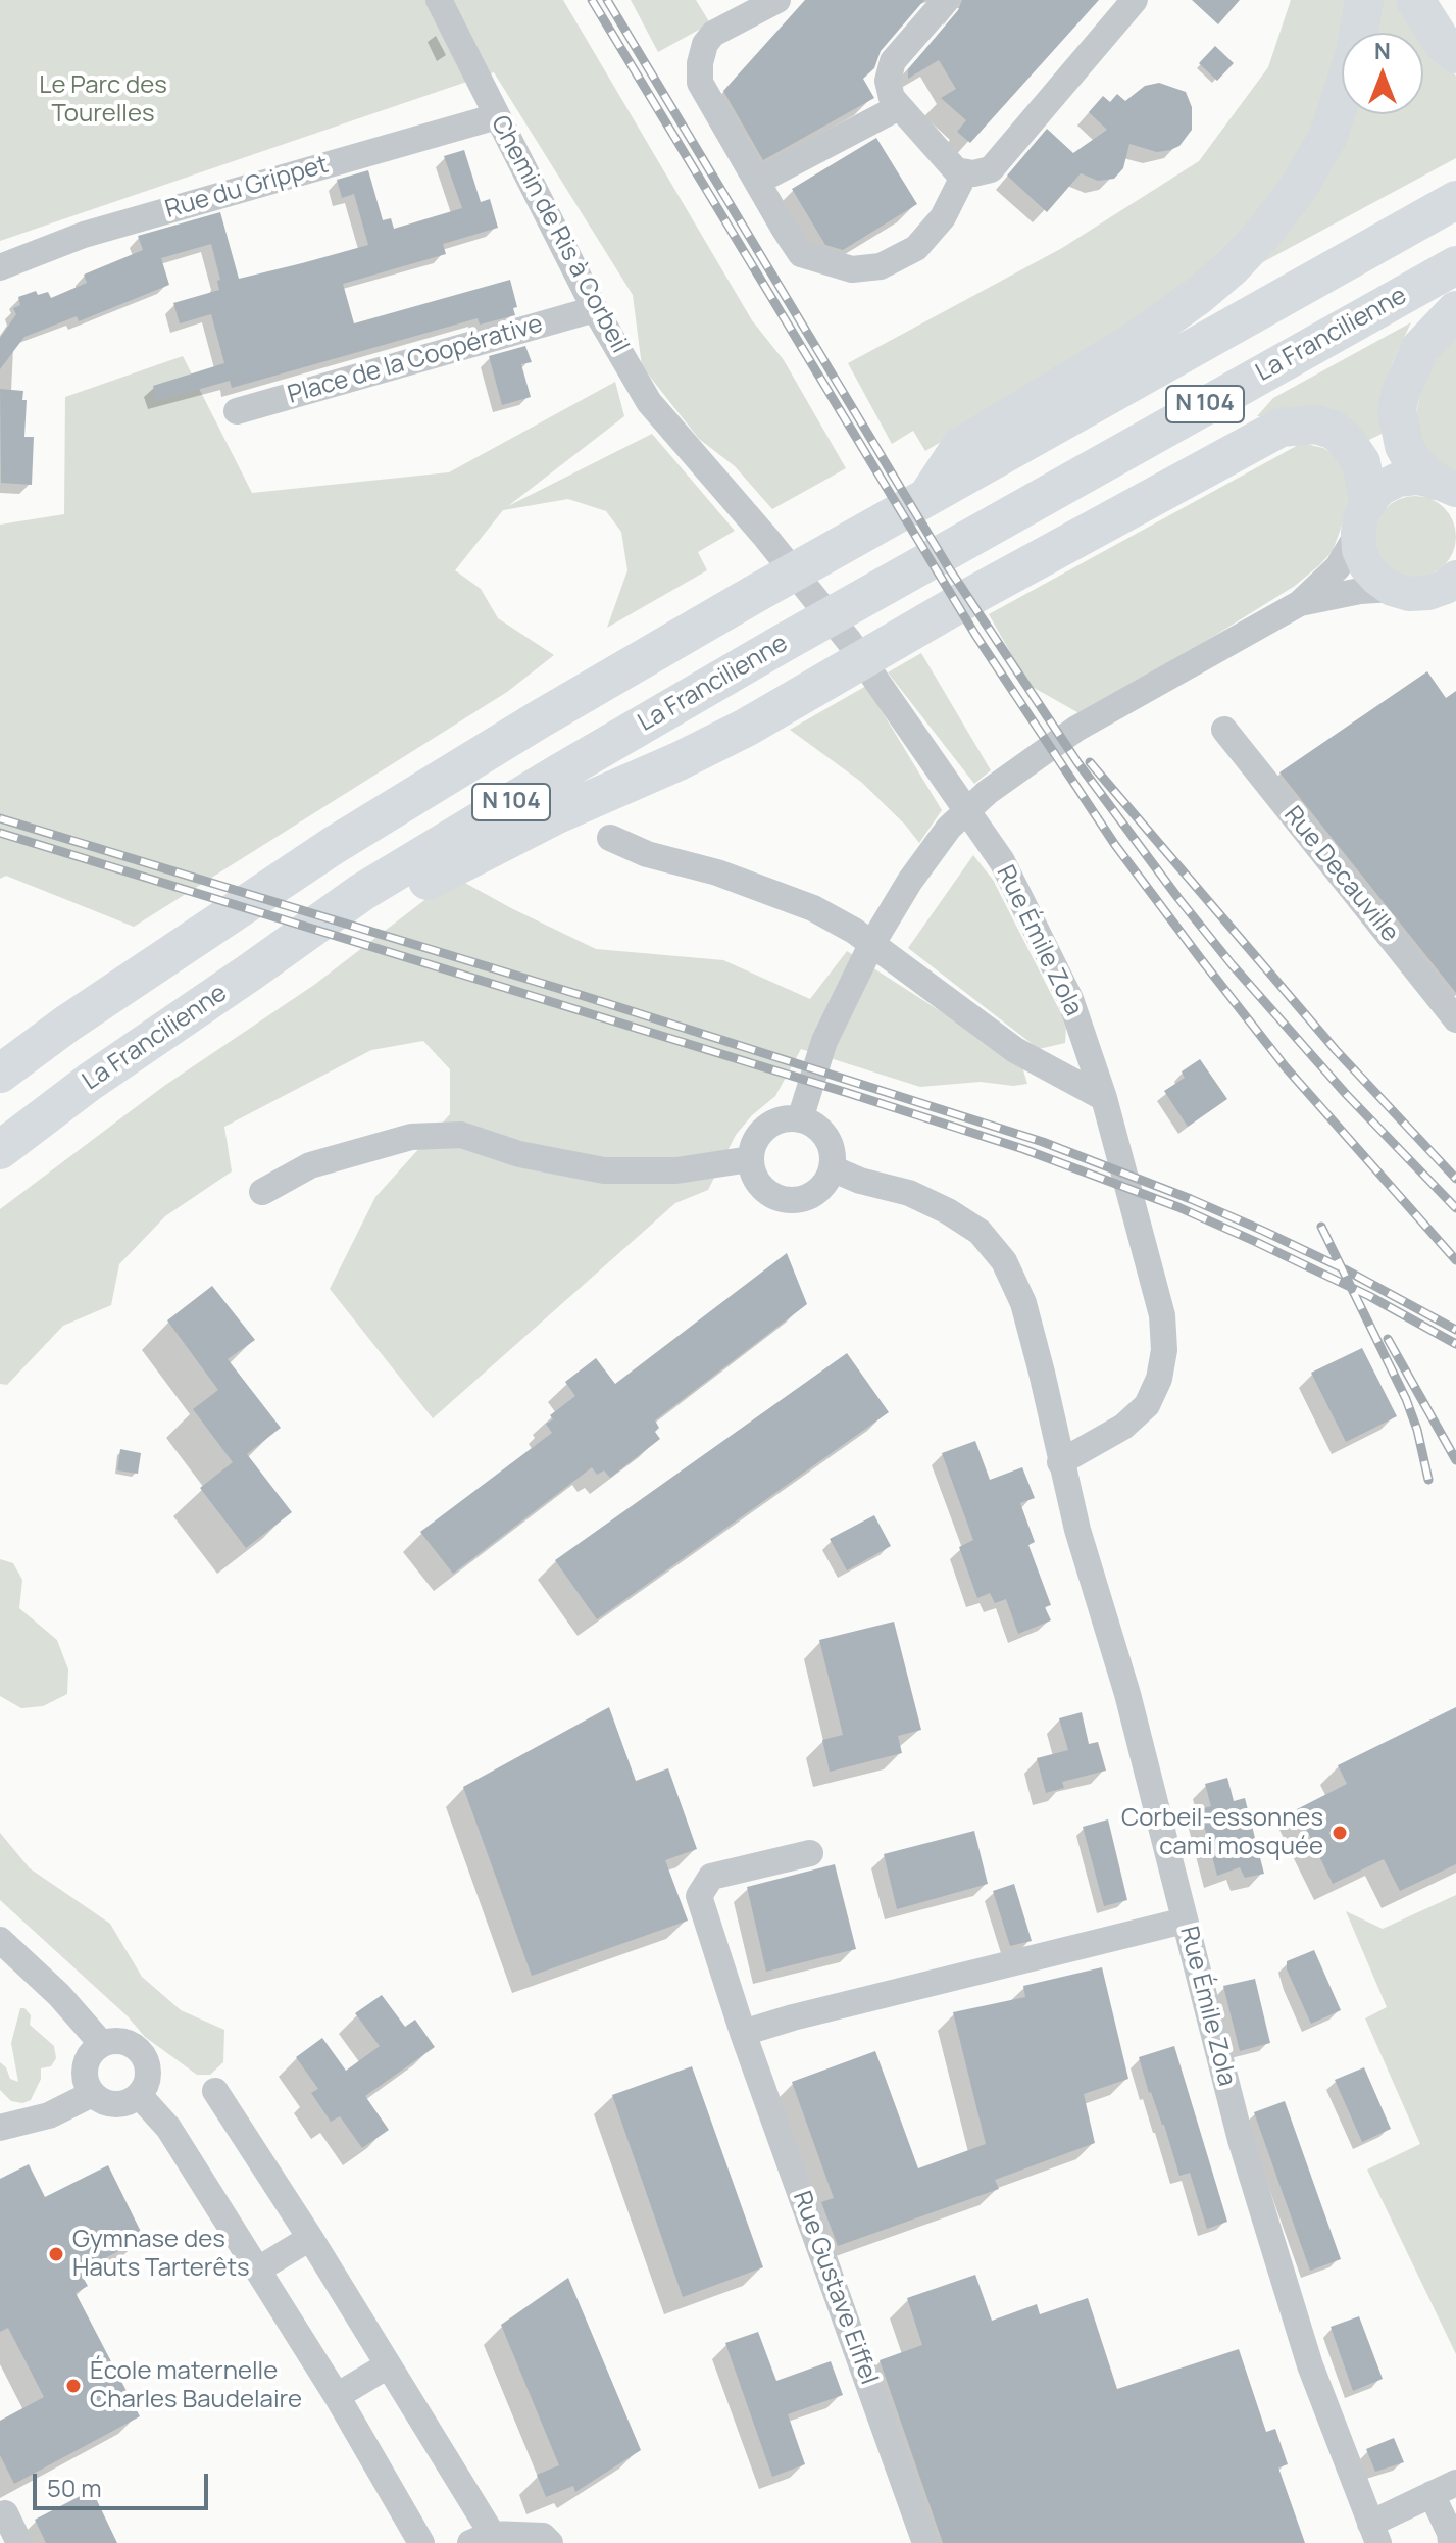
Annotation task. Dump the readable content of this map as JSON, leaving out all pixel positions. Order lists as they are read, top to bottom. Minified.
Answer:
{"streets":{"highway":["La Francilienne","N 104"],"street":["Rue du Grippet","Chemin de Ris à Corbeil","Place de la Coopérative","Rue Decauville","Rue Émile Zola","Rue Gustave Eiffel"]},"crossings":[["Rue du Grippet","Chemin de Ris à Corbeil"],["Chemin de Ris à Corbeil","Place de la Coopérative"],["Chemin de Ris à Corbeil","Rue Émile Zola"]],"parks":["Le Parc des Tourelles"],"places":["Corbeil-essonnes cami mosquée","Gymnase des Hauts Tarterêts","École maternelle Charles Baudelaire"],"scale_bar":"50 m","north":"top"}
